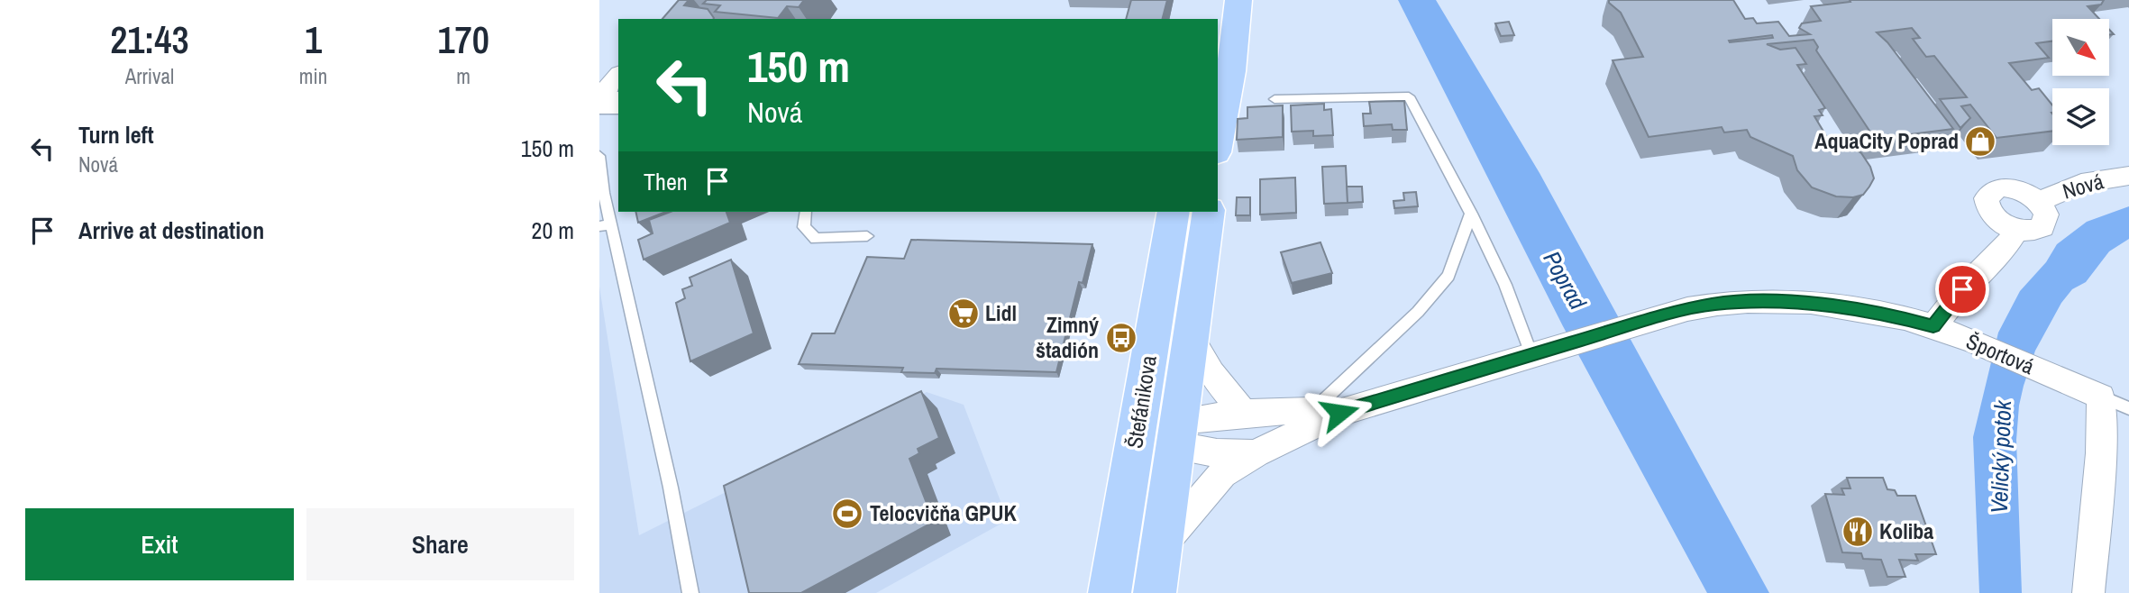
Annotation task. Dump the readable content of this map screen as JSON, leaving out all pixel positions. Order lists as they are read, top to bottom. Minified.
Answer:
{"streets":{"main road":["Štefánikova"],"street":["Nová","Športová"]},"water":["Poprad","Velický potok"],"places":{"shop":["AquaCity Poprad"],"supermarket":["Lidl"],"bus stop":["Zimný štadión"],"sports":["Telocvičňa GPUK"],"restaurant":["Koliba"]},"north":"bottom right","page":{"eta":["21:43","Arrival","1","min","170","m"],"turn":["150 m","Nová"],"list":[{"name":"Turn left","note":"Nová","value":"150 m"},{"name":"Arrive at destination","value":"20 m"}],"then":"Then","buttons":["Exit","Share"]}}
